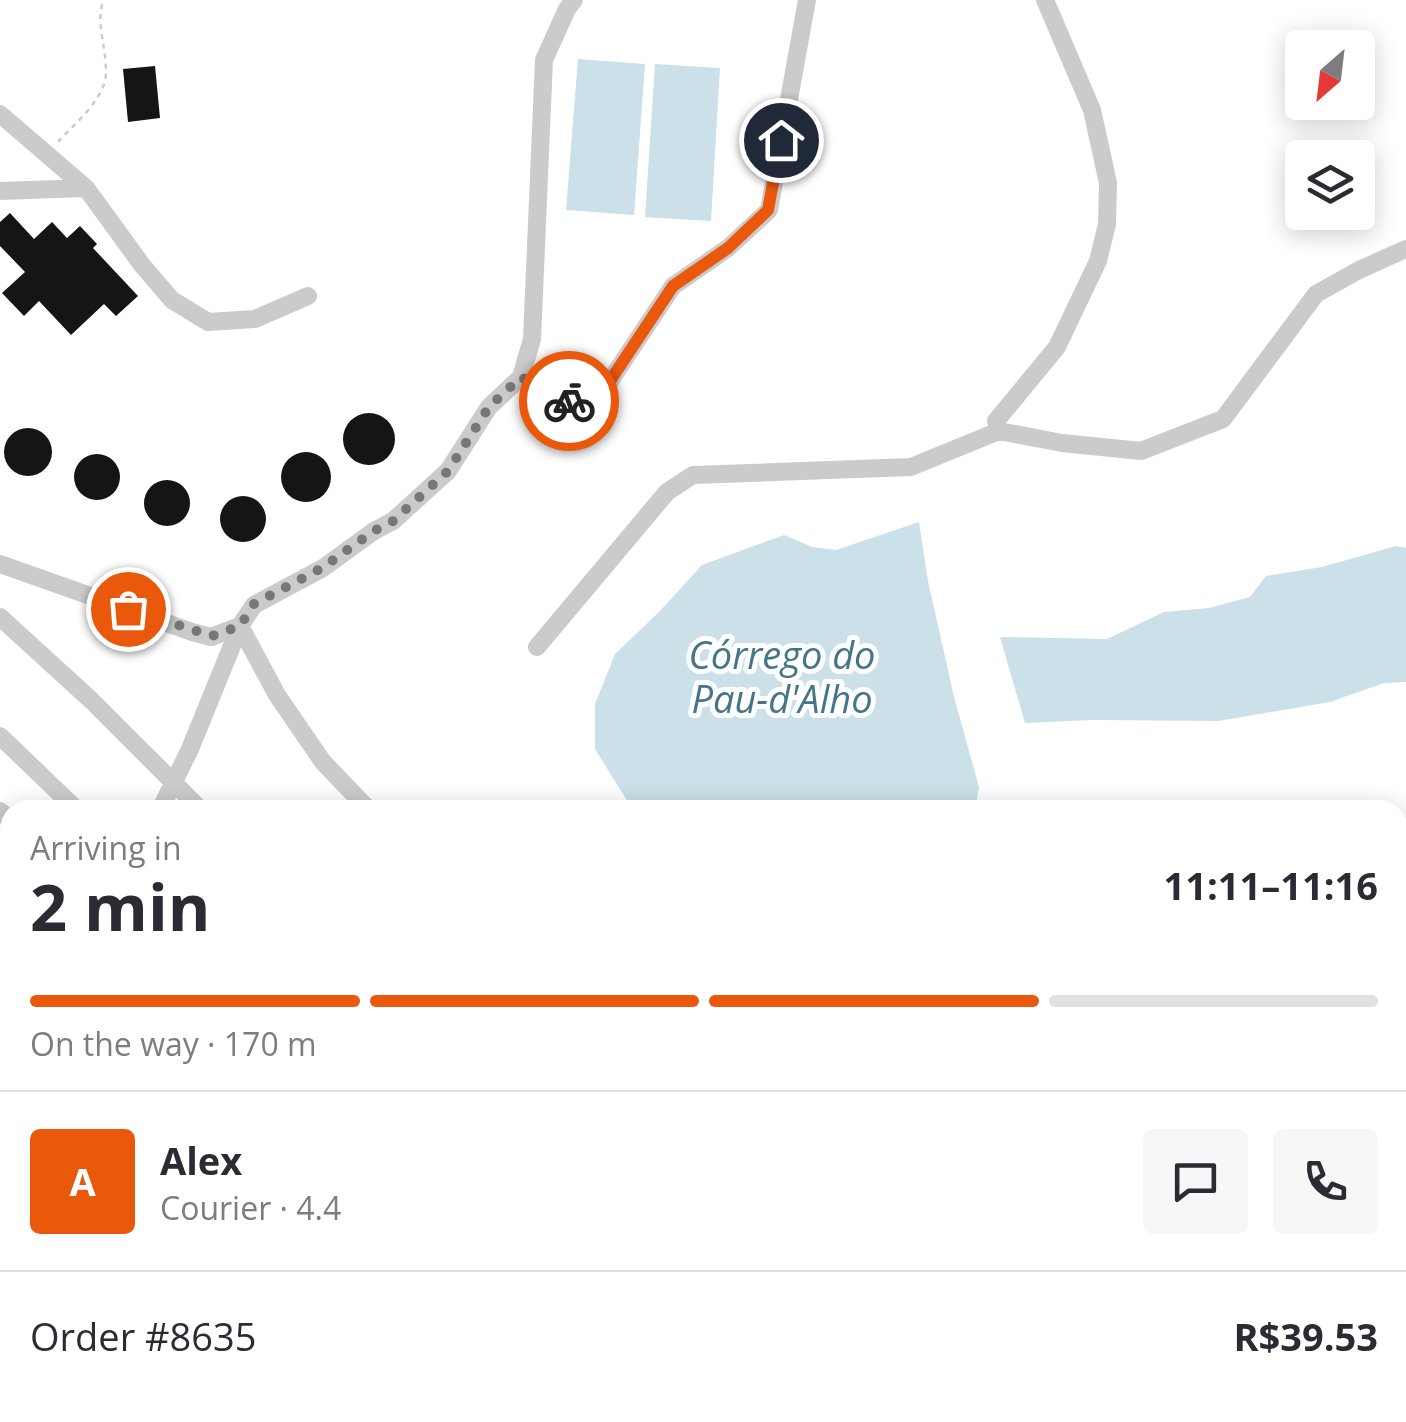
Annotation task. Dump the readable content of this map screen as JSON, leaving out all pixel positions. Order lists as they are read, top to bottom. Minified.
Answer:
{"water":["Córrego do Pau-d'Alho"],"north":"bottom left","page":{"heading":["2 min","Arriving in","11:11–11:16"],"panel":["Alex","Courier · 4.4","Order #8635","R$39.53"],"bar":"On the way · 170 m","round":"A"}}
